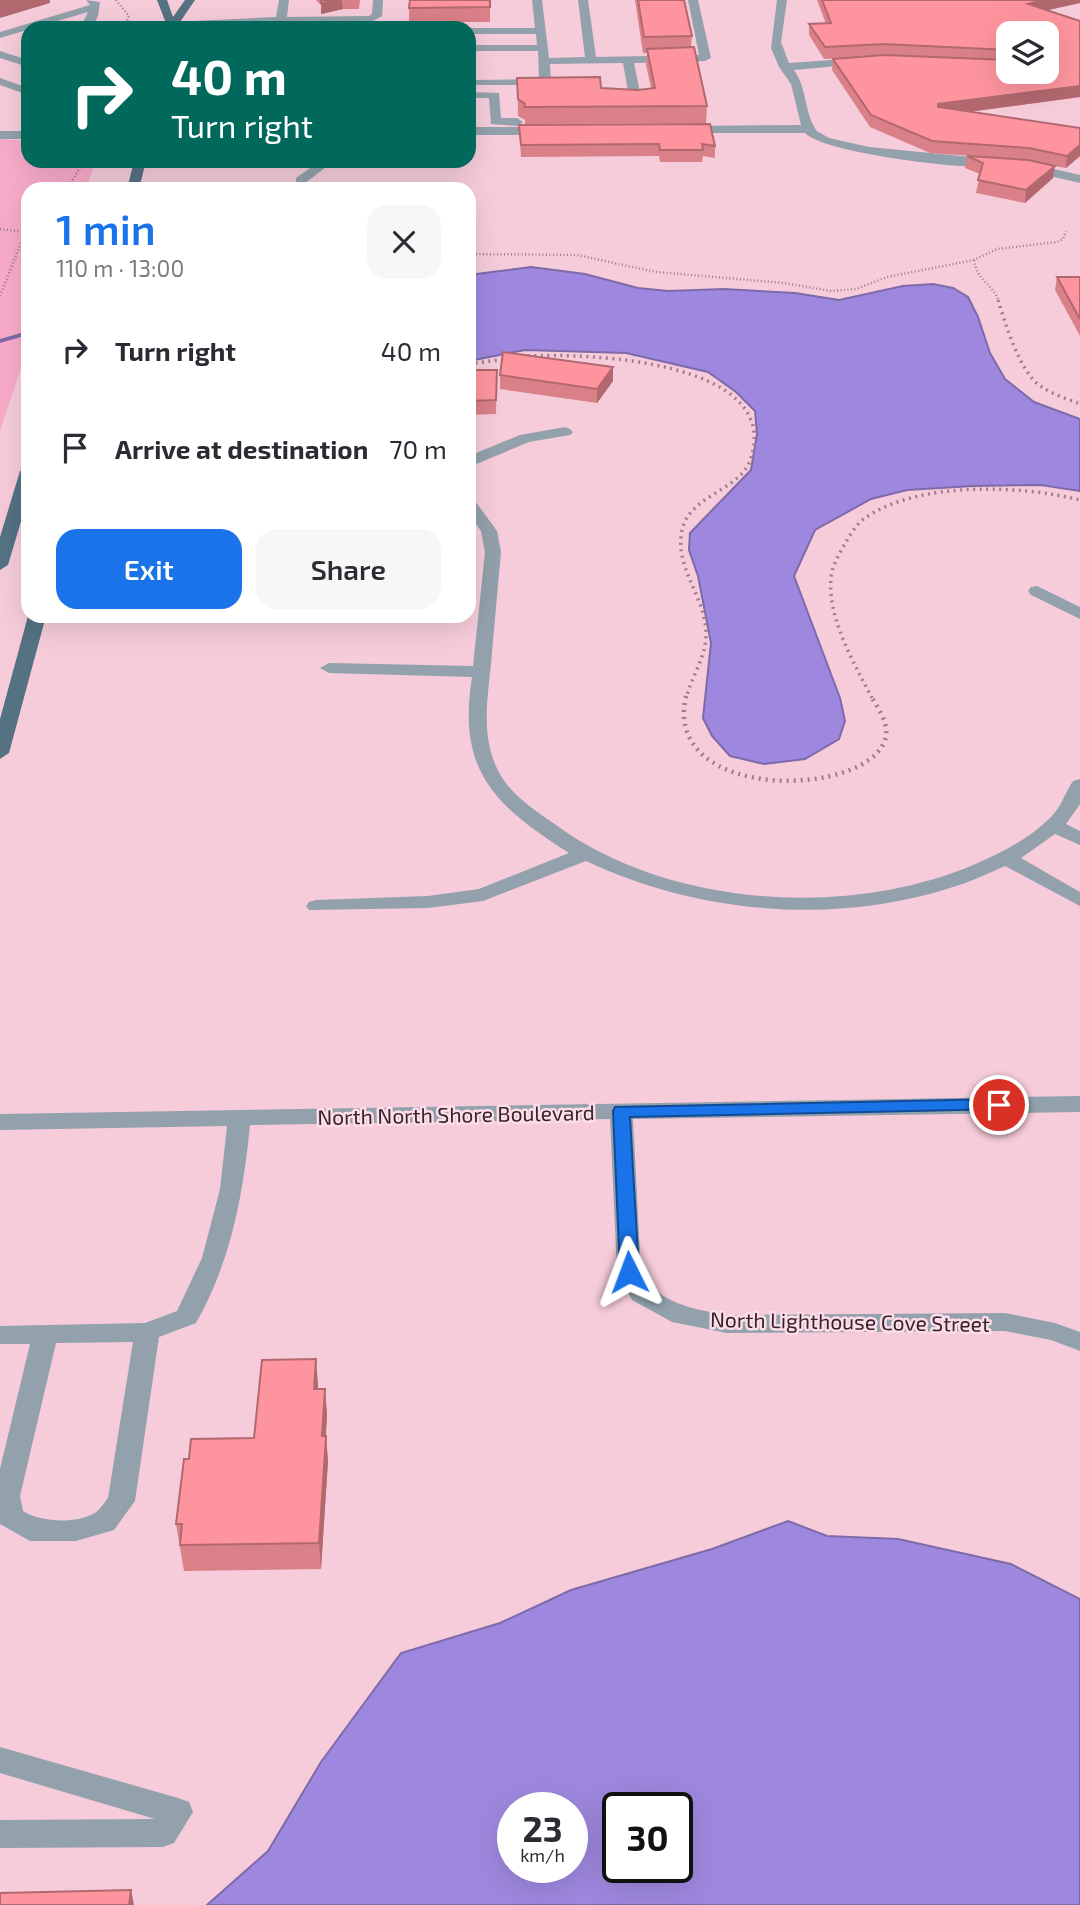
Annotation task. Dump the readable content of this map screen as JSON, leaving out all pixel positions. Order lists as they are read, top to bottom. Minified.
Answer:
{"streets":{"street":["North North Shore Boulevard","North Lighthouse Cove Street"]},"crossings":[["North North Shore Boulevard","North Lighthouse Cove Street"]],"page":{"turn":["40 m","Turn right"],"heading":["1 min","110 m · 13:00"],"list":[{"name":"Turn right","value":"40 m"},{"name":"Arrive at destination","value":"70 m"}],"buttons":["Exit","Share"],"speed":"23 km/h","limit":"30"}}
